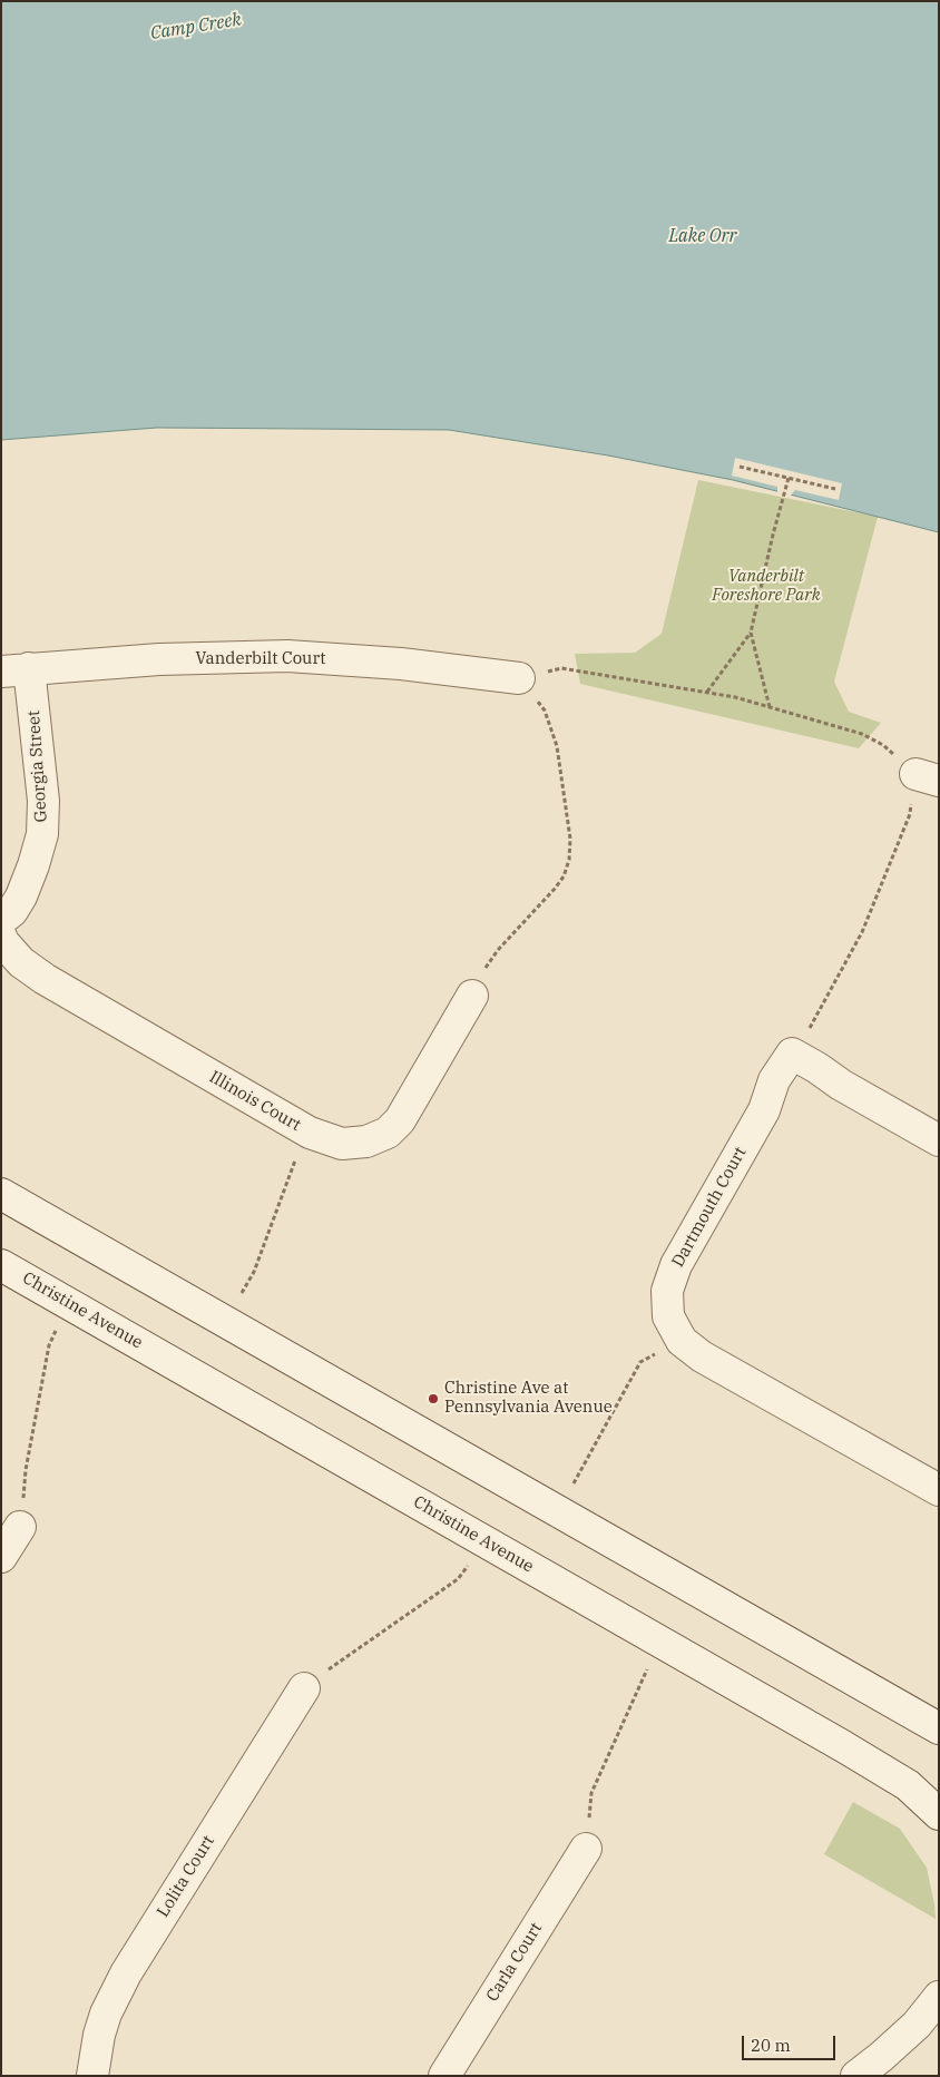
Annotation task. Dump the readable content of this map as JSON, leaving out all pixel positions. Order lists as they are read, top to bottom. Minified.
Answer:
{"streets":{"street":["Vanderbilt Court","Georgia Street","Illinois Court","Dartmouth Court","Christine Avenue","Lolita Court","Carla Court"]},"crossings":[["Vanderbilt Court","Georgia Street"]],"water":["Camp Creek","Lake Orr"],"parks":["Vanderbilt Foreshore Park"],"places":["Christine Ave at Pennsylvania Avenue"],"scale_bar":"20 m"}
